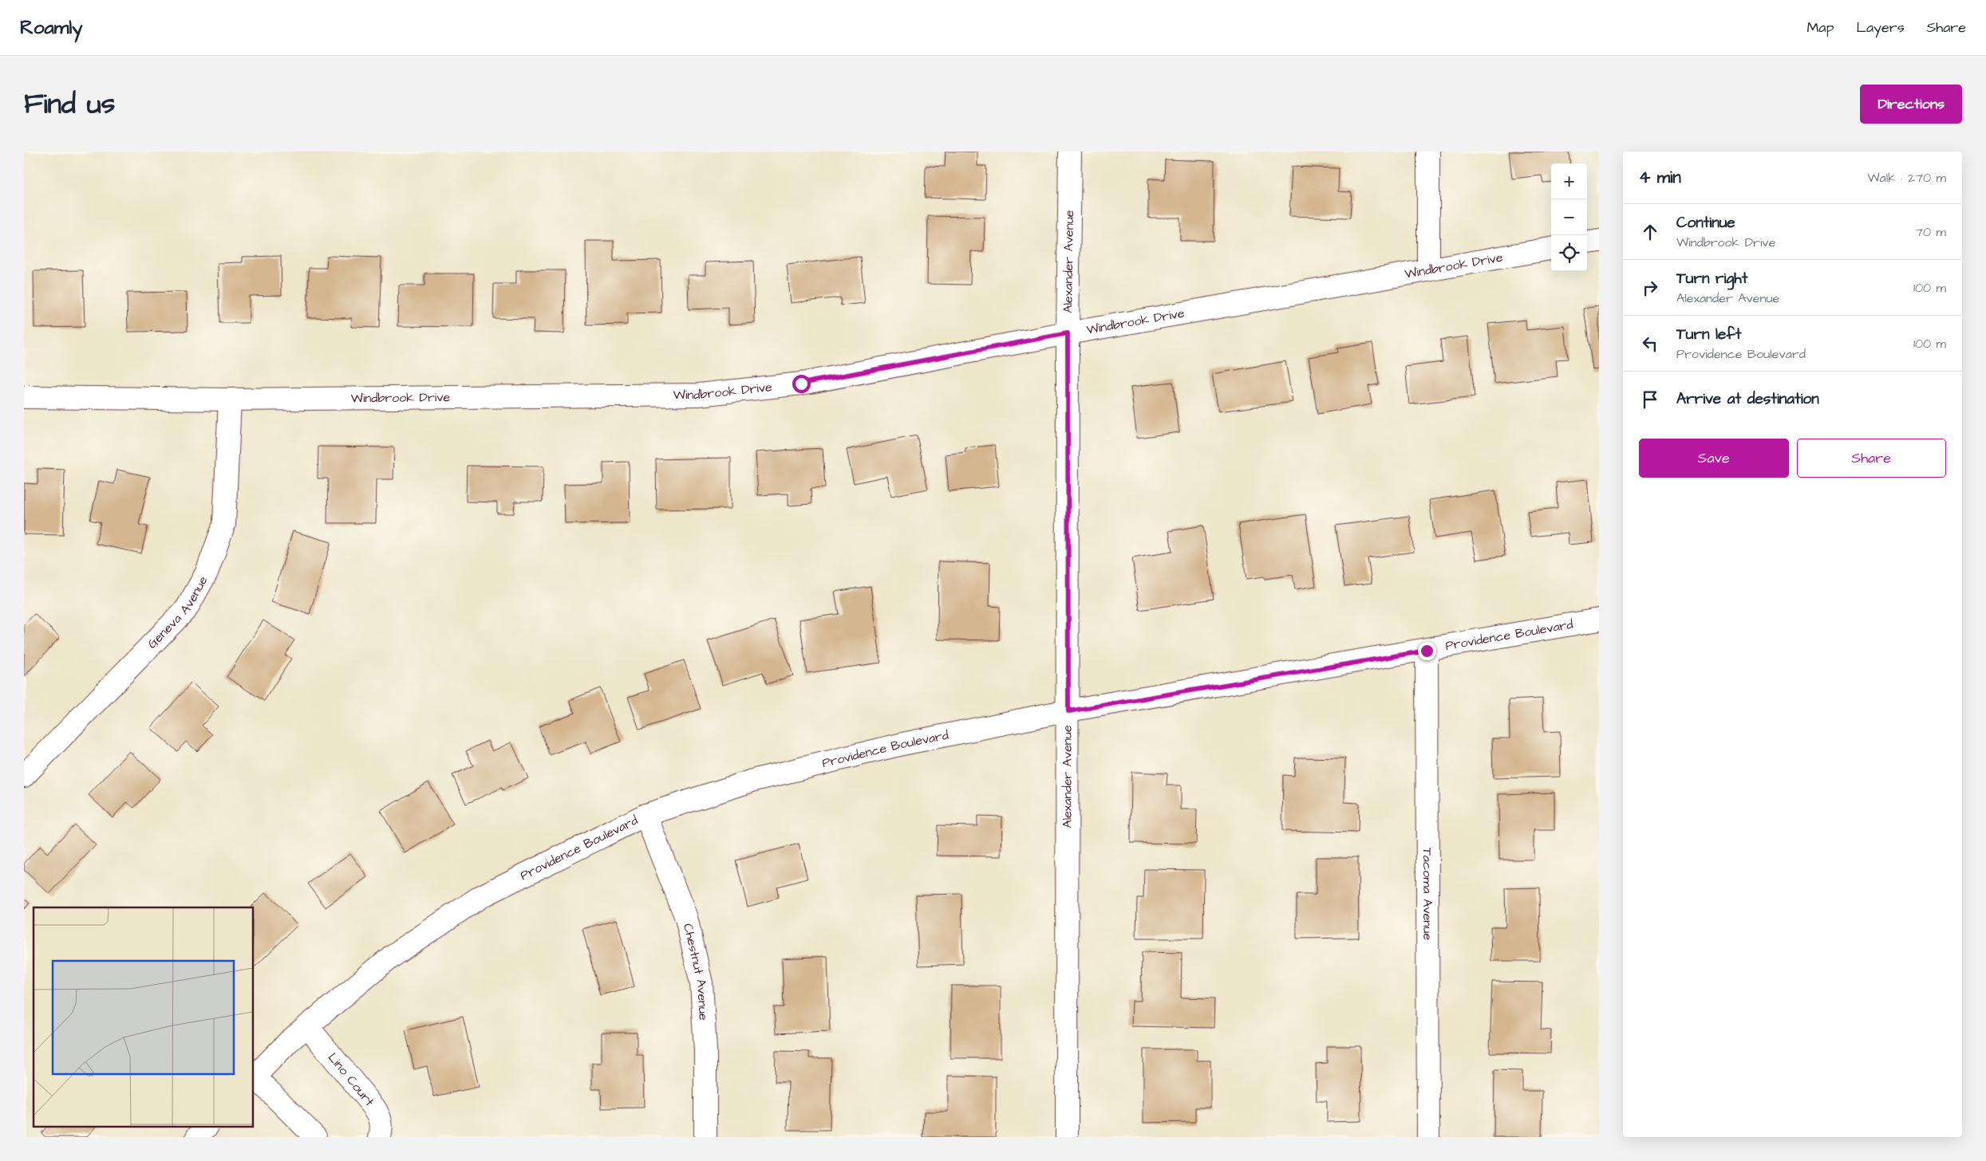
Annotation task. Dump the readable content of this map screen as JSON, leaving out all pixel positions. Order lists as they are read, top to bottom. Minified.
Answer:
{"streets":{"street":["Alexander Avenue","Windbrook Drive","Geneva Avenue","Providence Boulevard","Tacoma Avenue","Chestnut Avenue","Lino Court"]},"crossings":[["Alexander Avenue","Windbrook Drive"],["Alexander Avenue","Providence Boulevard"],["Windbrook Drive","Geneva Avenue"],["Providence Boulevard","Tacoma Avenue"],["Providence Boulevard","Chestnut Avenue"],["Providence Boulevard","Lino Court"]],"page":{"header":"Roamly","nav":["Map","Layers","Share"],"title":"Find us","buttons":["Directions",["Save","Share"]],"heading":["4 min","Walk · 270 m"],"map_buttons":["+","−"],"list":[["Continue","Windbrook Drive","70 m"],["Turn right","Alexander Avenue","100 m"],["Turn left","Providence Boulevard","100 m"],"Arrive at destination"]}}
